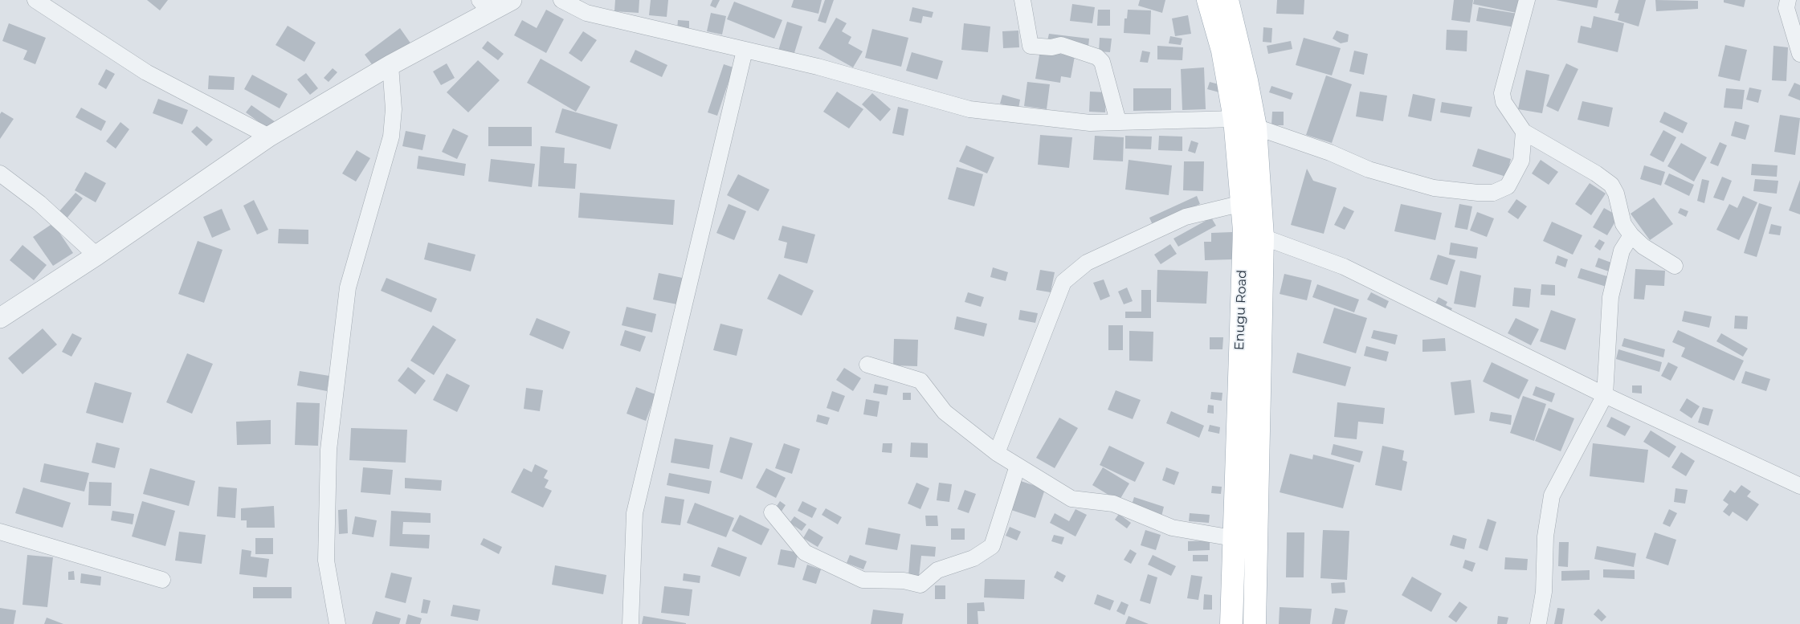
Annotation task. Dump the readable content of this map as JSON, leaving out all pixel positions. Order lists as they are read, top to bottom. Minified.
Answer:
{"streets":{"main road":["Enugu Road"]}}
